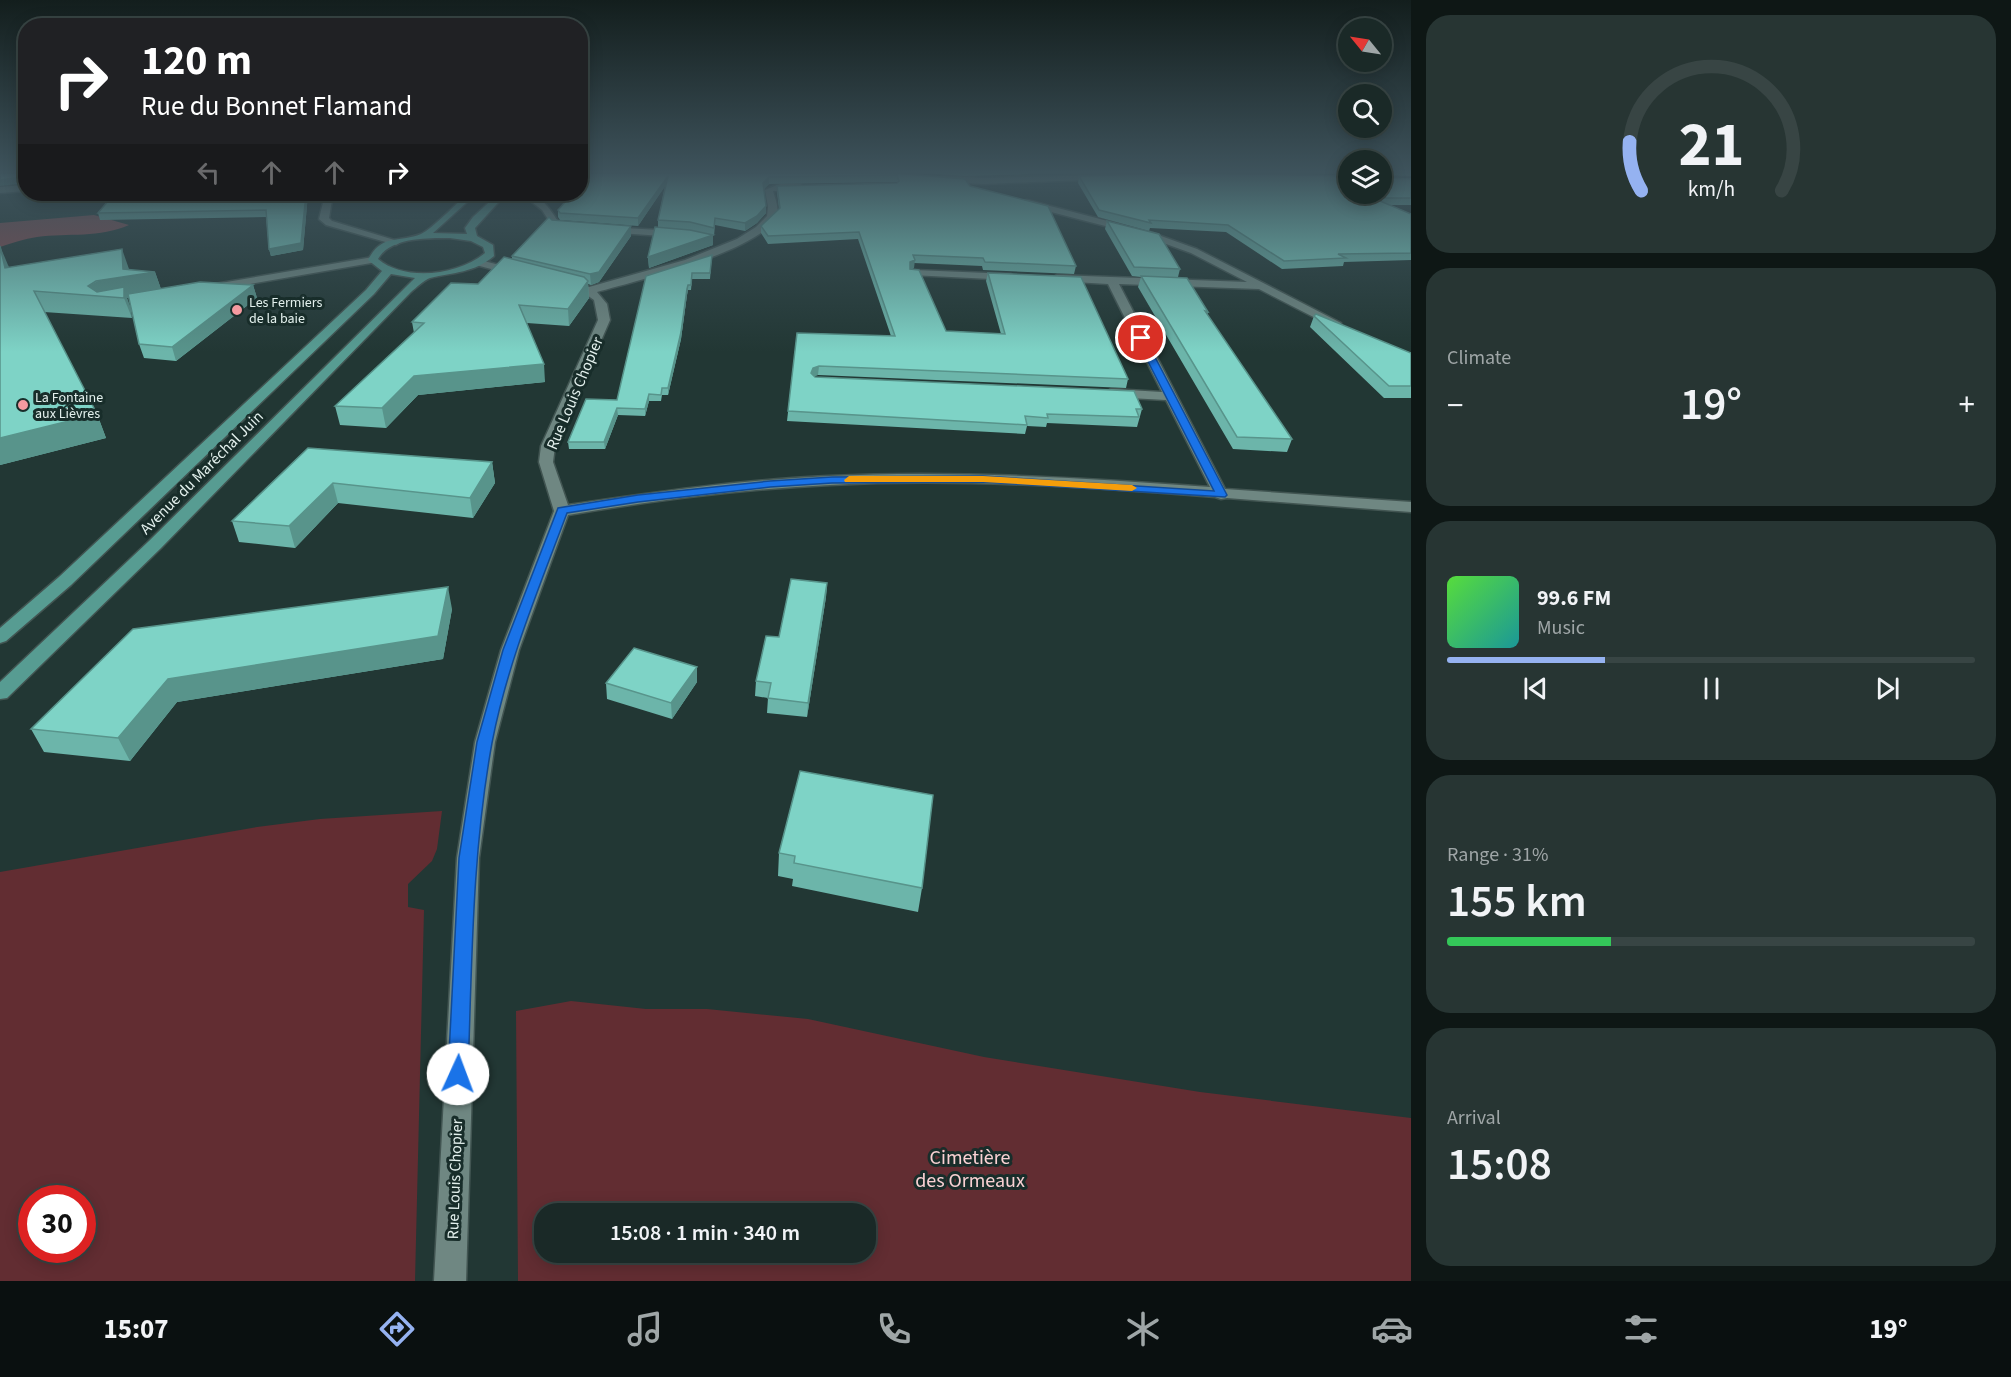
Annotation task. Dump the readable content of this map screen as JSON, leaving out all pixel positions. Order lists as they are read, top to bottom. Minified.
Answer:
{"streets":{"main road":["Avenue du Maréchal Juin"],"street":["Rue Louis Chopier"]},"parks":["Cimetière des Ormeaux"],"places":["Les Fermiers de la baie","La Fontaine aux Lièvres"],"north":"top left","page":{"turn":["120 m","Rue du Bonnet Flamand"],"tile":["Climate",["Range · 31%","155 km"],["Arrival","15:08"]],"heat":["−","19°","+"],"song":["99.6 FM","Music"],"limit":"30","trip":"15:08 · 1 min · 340 m","tabs":["15:07","19°"],"gauge":["21","km/h"]}}
